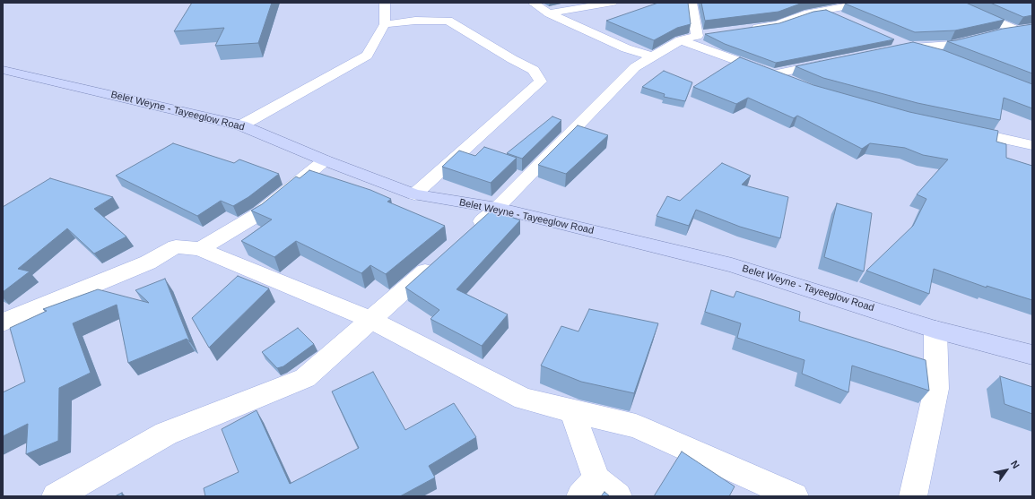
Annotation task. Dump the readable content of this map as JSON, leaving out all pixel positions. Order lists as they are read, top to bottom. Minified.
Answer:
{"streets":{"main road":["Belet Weyne - Tayeeglow Road"]},"north":"top right"}
